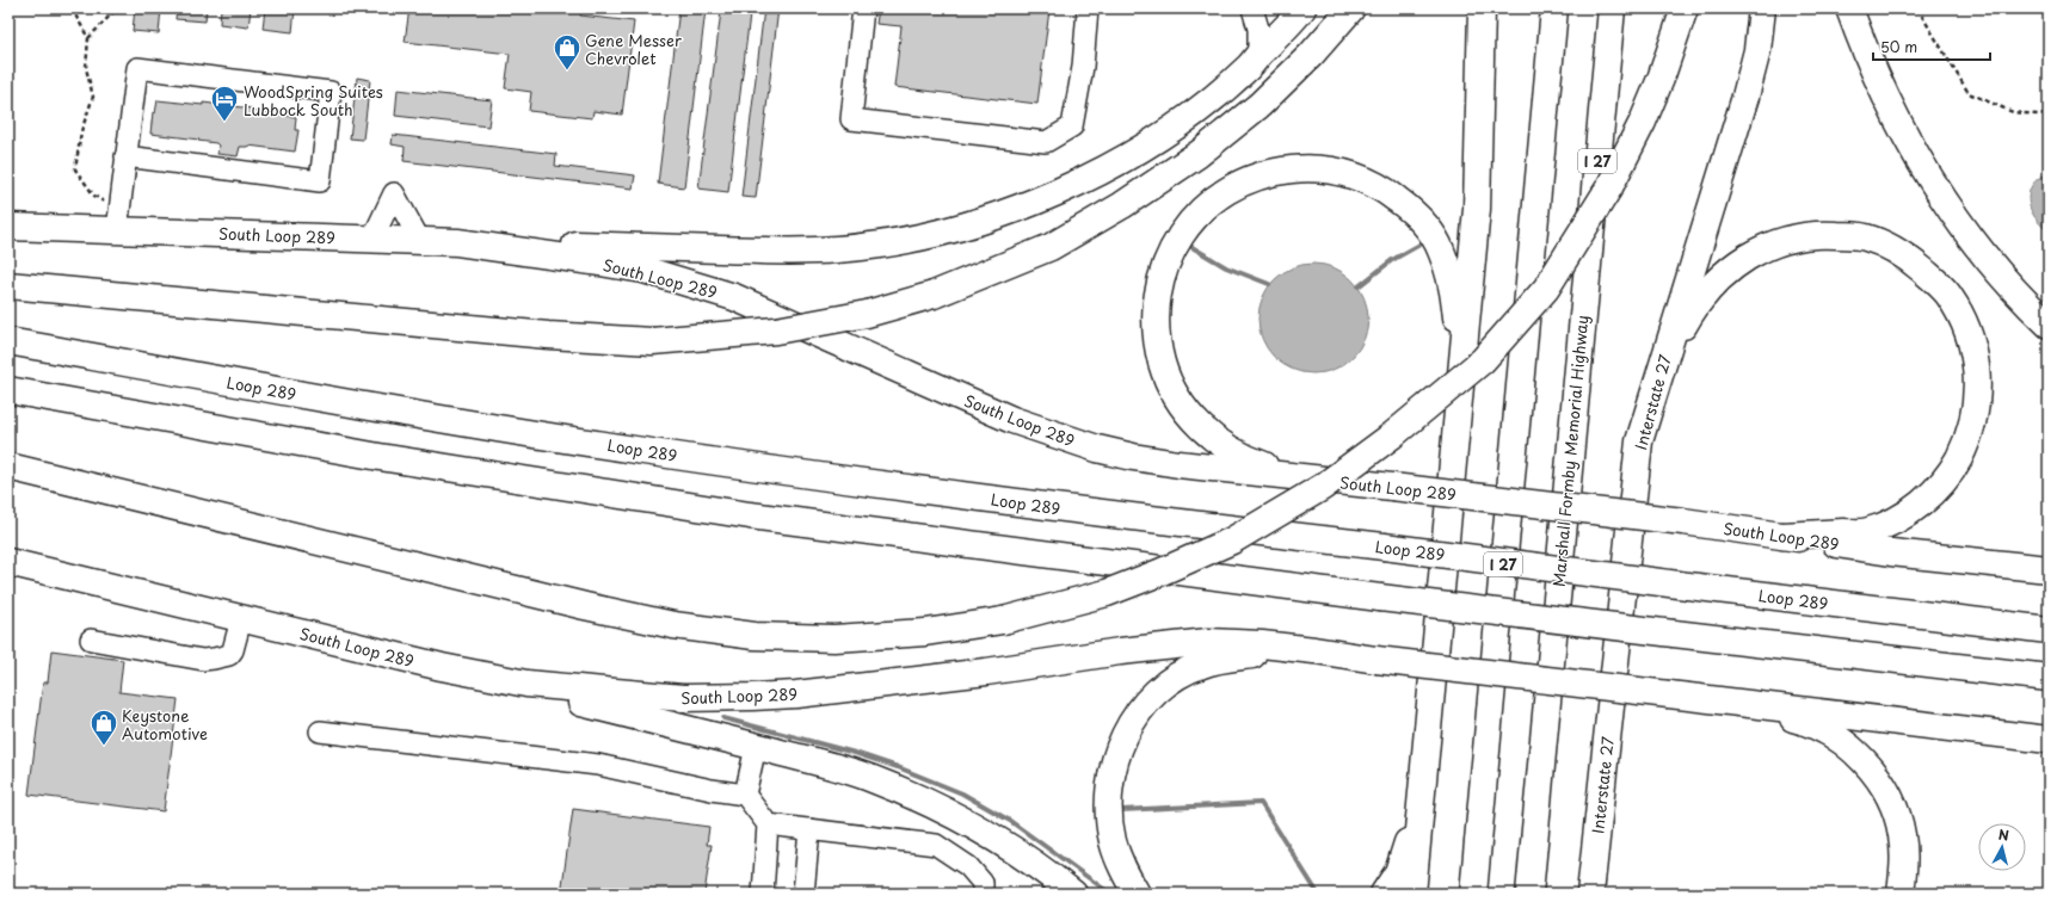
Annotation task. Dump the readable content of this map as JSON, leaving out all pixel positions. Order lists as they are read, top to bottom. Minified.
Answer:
{"streets":{"main road":["I 27","South Loop 289","Loop 289","Interstate 27","Marshall Formby Memorial Highway"]},"places":{"shop":["Gene Messer Chevrolet","Keystone Automotive"],"hotel":["WoodSpring Suites Lubbock South"]},"scale_bar":"50 m","north":"top"}
